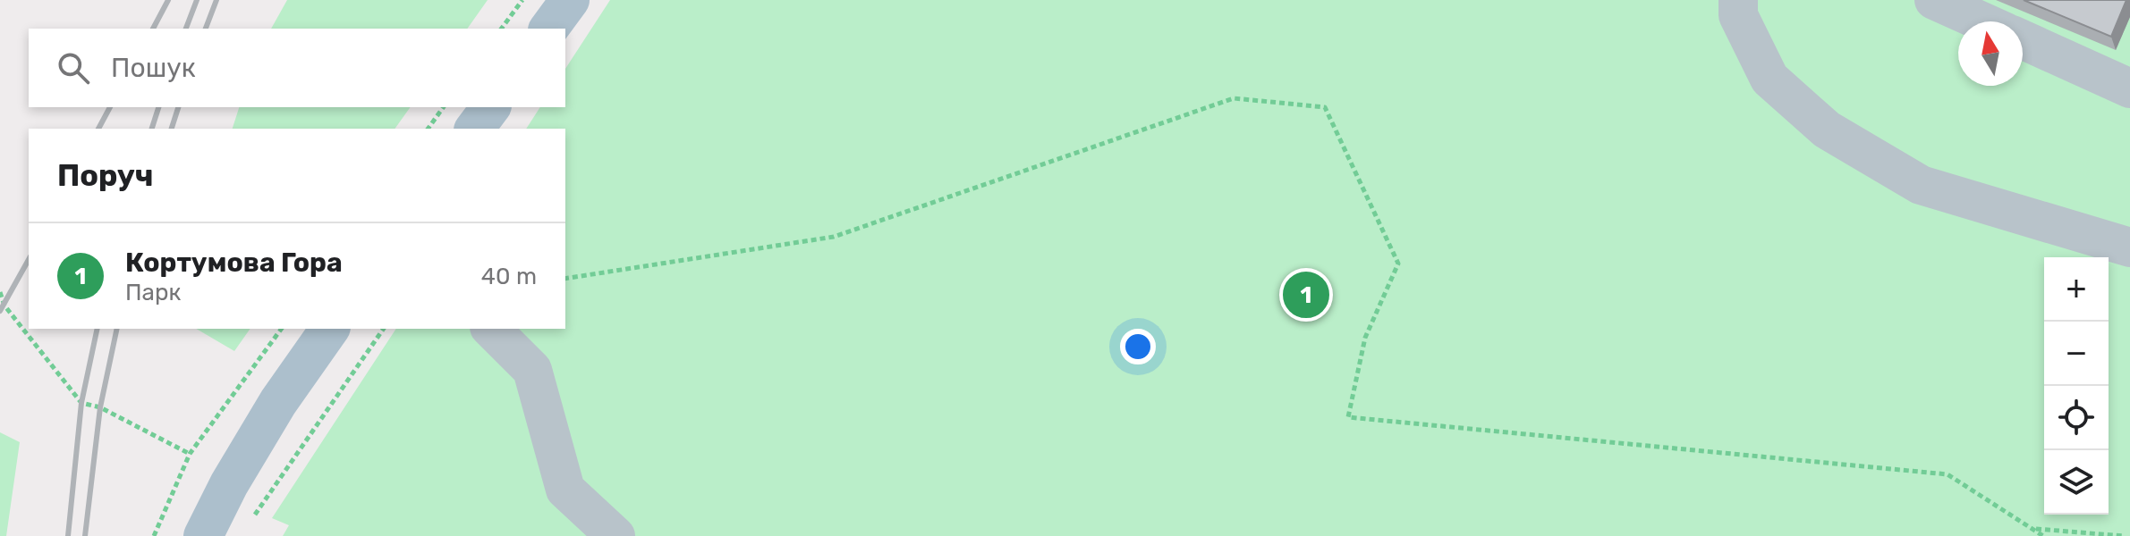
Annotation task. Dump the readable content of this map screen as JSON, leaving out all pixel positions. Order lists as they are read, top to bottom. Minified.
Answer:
{"north":"top","page":{"search":"Пошук","heading":"Поруч","list":[{"mark":"1","name":"Кортумова Гора","note":"Парк","value":"40 m"}],"map_buttons":["+","−"],"pins":"1"}}
